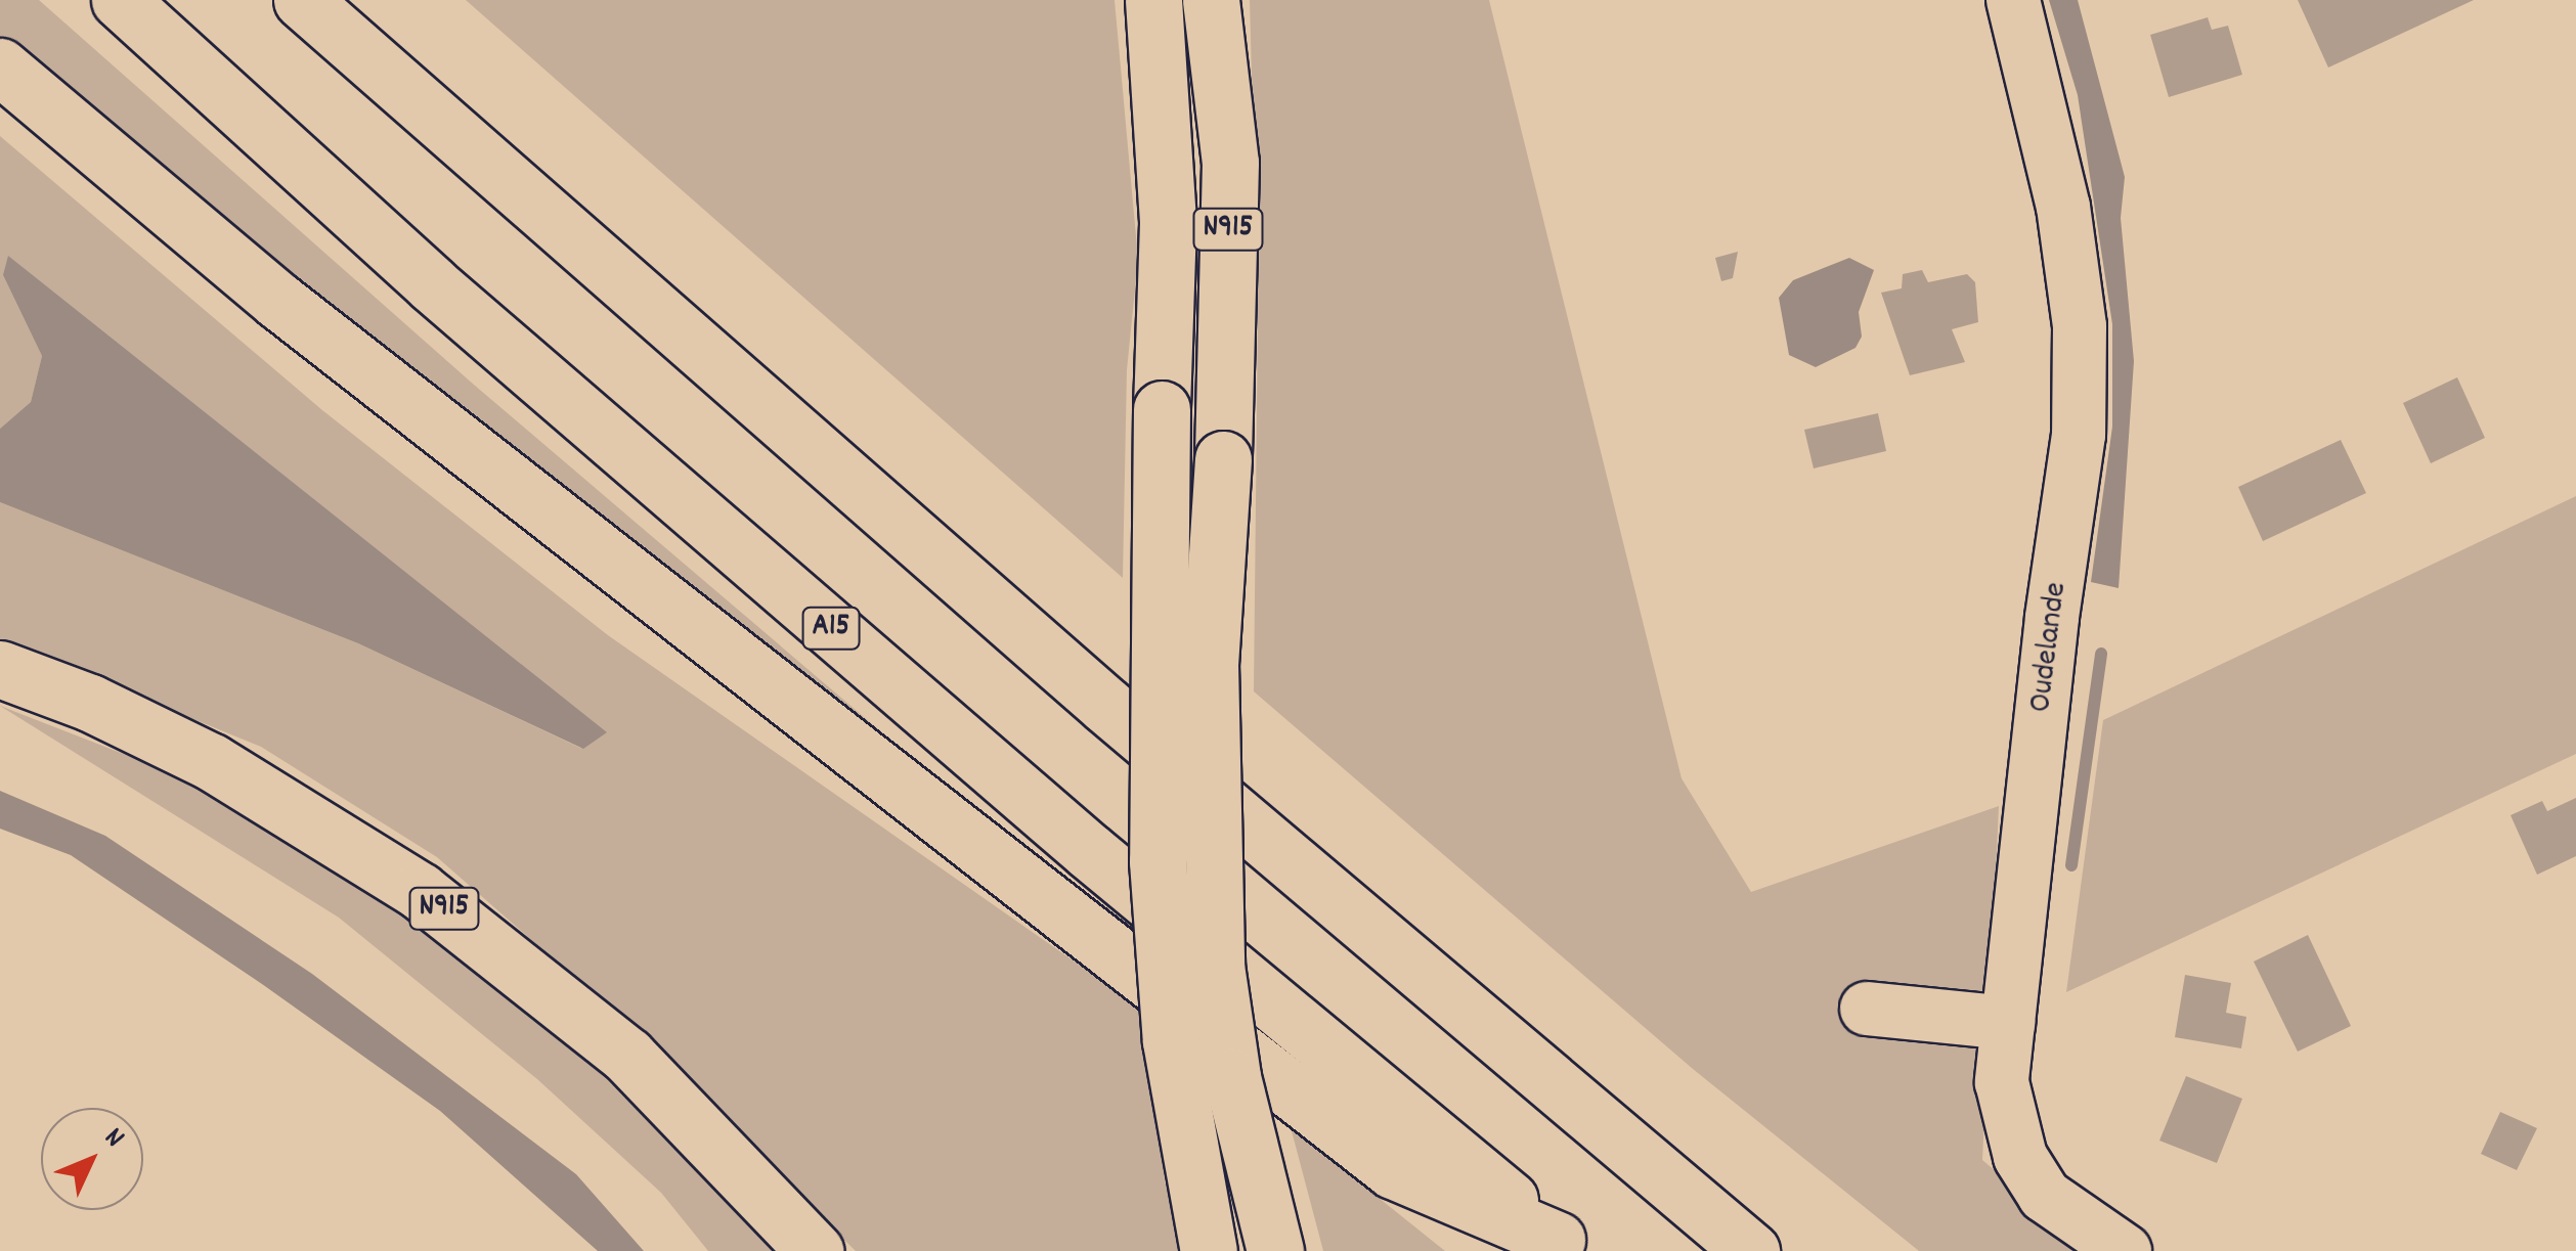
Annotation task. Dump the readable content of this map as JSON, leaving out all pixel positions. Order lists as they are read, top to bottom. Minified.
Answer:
{"streets":{"main road":["N915","A15"],"street":["Oudelande"]},"north":"top right"}
